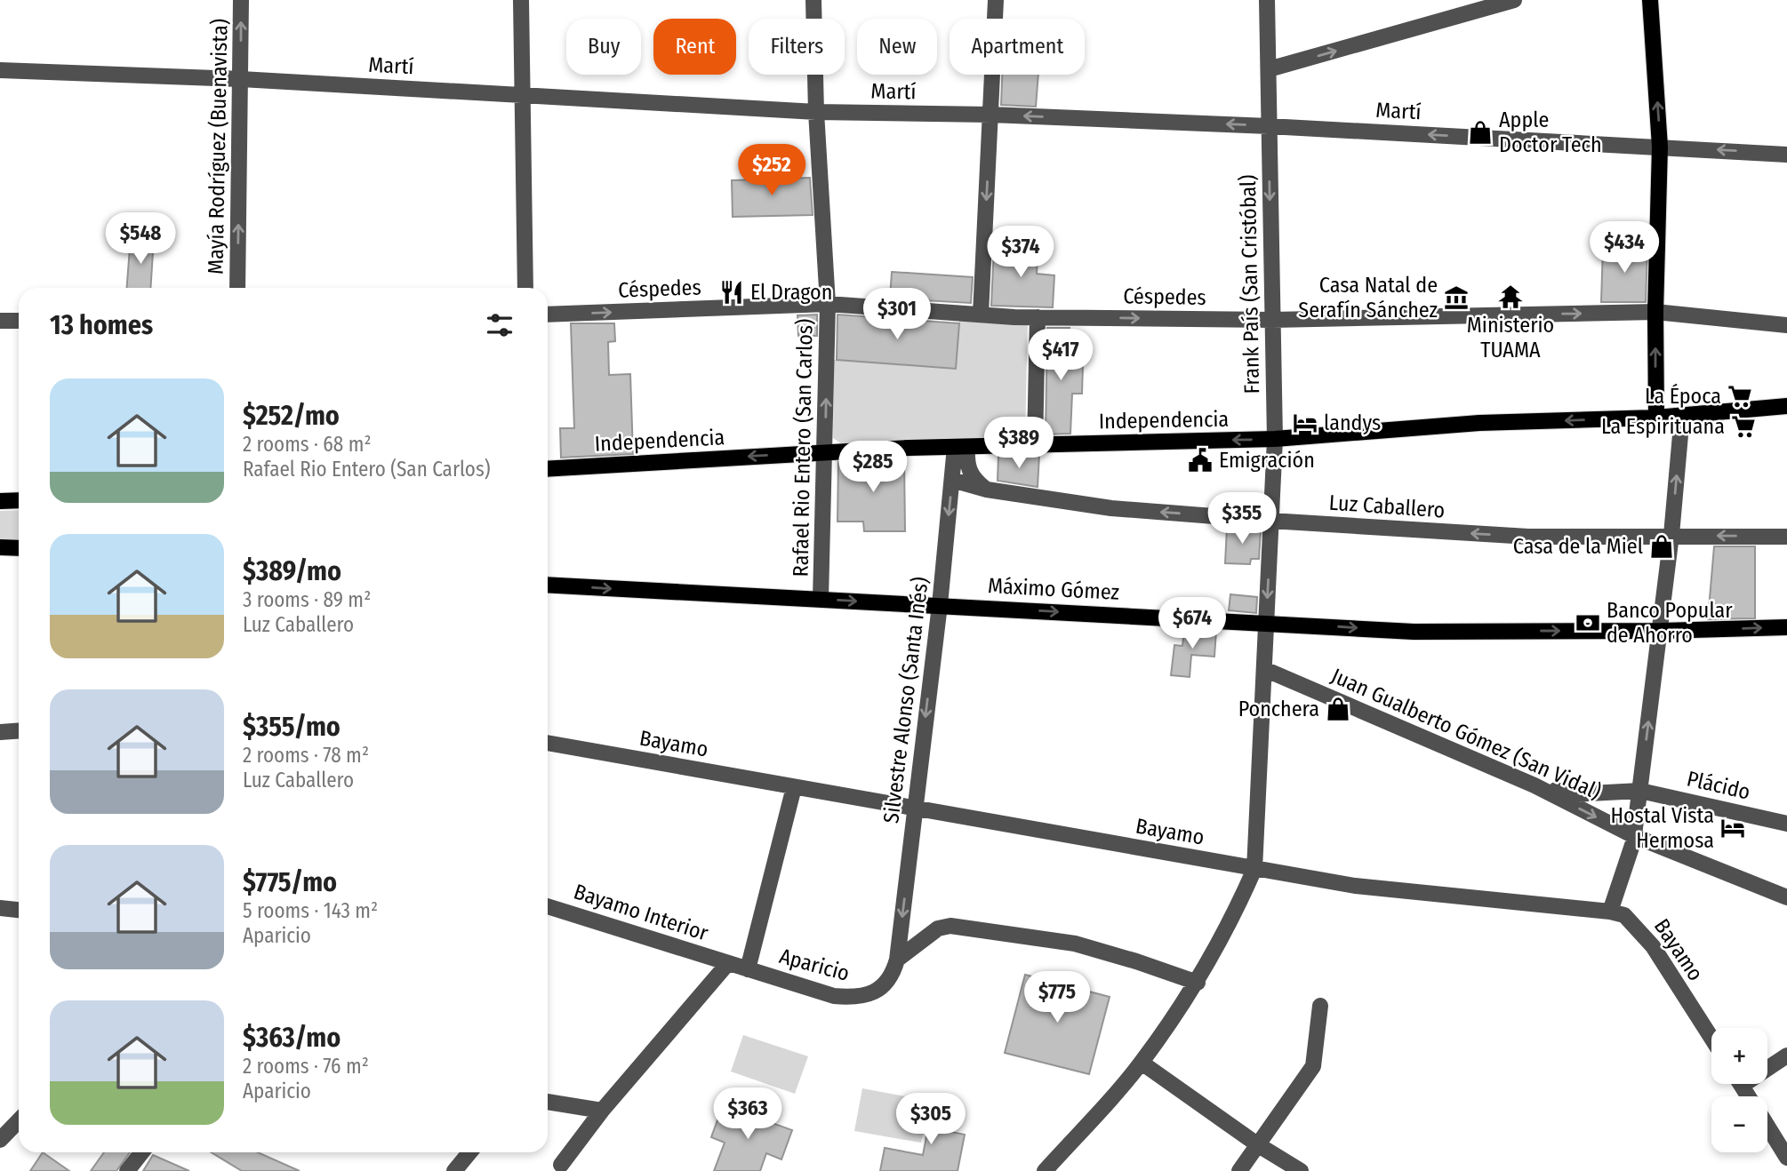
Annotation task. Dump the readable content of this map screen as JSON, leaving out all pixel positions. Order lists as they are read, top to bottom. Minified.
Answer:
{"streets":{"main road":["Independencia","Máximo Gómez"],"street":["Martí","Mayía Rodríguez (Buenavista)","Frank País (San Cristóbal)","Céspedes","Rafael Rio Entero (San Carlos)","Luz Caballero","Silvestre Alonso (Santa Inés)","Juan Gualberto Gómez (San Vidal)","Bayamo","Plácido","Bayamo Interior","Aparicio"]},"crossings":[["Martí","Mayía Rodríguez (Buenavista)"],["Martí","Frank País (San Cristóbal)"],["Martí","Rafael Rio Entero (San Carlos)"],["Frank País (San Cristóbal)","Céspedes"],["Frank País (San Cristóbal)","Independencia"],["Frank País (San Cristóbal)","Luz Caballero"],["Frank País (San Cristóbal)","Máximo Gómez"],["Frank País (San Cristóbal)","Juan Gualberto Gómez (San Vidal)"],["Frank País (San Cristóbal)","Bayamo"],["Frank País (San Cristóbal)","Aparicio"],["Céspedes","Rafael Rio Entero (San Carlos)"],["Independencia","Rafael Rio Entero (San Carlos)"],["Independencia","Silvestre Alonso (Santa Inés)"],["Rafael Rio Entero (San Carlos)","Máximo Gómez"],["Luz Caballero","Silvestre Alonso (Santa Inés)"],["Máximo Gómez","Silvestre Alonso (Santa Inés)"],["Silvestre Alonso (Santa Inés)","Bayamo"],["Silvestre Alonso (Santa Inés)","Aparicio"],["Juan Gualberto Gómez (San Vidal)","Plácido"],["Bayamo Interior","Aparicio"]],"one_way":["Mayía Rodríguez (Buenavista)","Céspedes","Independencia","Luz Caballero","Máximo Gómez","Silvestre Alonso (Santa Inés)"],"places":{"shop":["Apple Doctor Tech","Casa de la Miel","Ponchera"],"restaurant":["El Dragon"],"temple":["Ministerio TUAMA"],"museum":["Casa Natal de Serafín Sánchez"],"supermarket":["La Época","La Espirituana"],"hotel":["landys","Hostal Vista Hermosa"],"public building":["Emigración"],"bank":["Banco Popular de Ahorro"]},"page":{"chip":["Buy","Rent","Filters","New","Apartment"],"price":["$252","$548","$434","$374","$301","$417","$389","$285","$355","$674","$775","$363","$305"],"heading":"13 homes","list":[{"name":"$252/mo","note":"2 rooms · 68 m² · Rafael Rio Entero (San Carlos)"},{"name":"$389/mo","note":"3 rooms · 89 m² · Luz Caballero"},{"name":"$355/mo","note":"2 rooms · 78 m² · Luz Caballero"},{"name":"$775/mo","note":"5 rooms · 143 m² · Aparicio"},{"name":"$363/mo","note":"2 rooms · 76 m² · Aparicio"}],"map_buttons":["+","−"]}}
